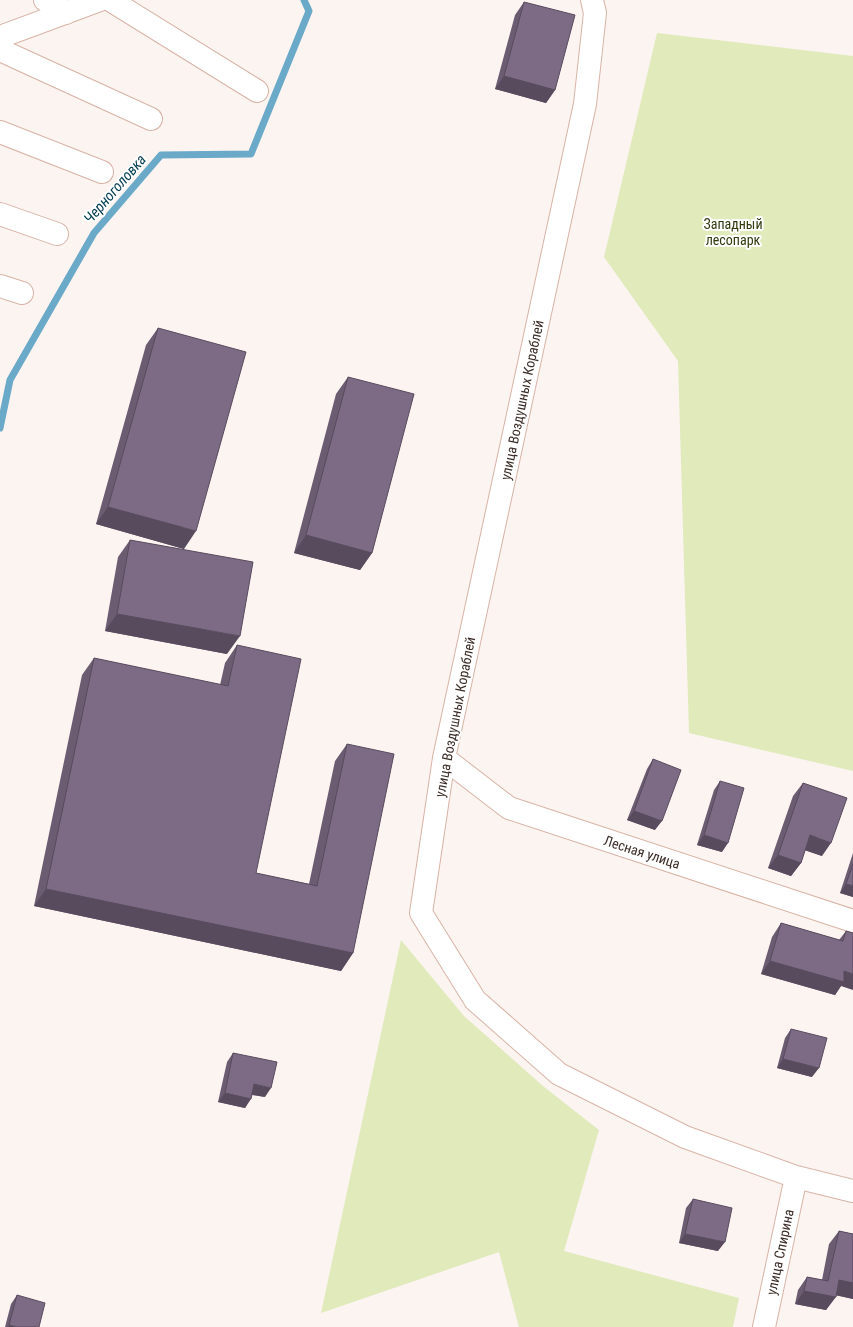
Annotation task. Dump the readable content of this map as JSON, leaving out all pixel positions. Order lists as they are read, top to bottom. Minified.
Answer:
{"streets":{"street":["улица Воздушных Кораблей","Лесная улица","улица Спирина"]},"crossings":[["улица Воздушных Кораблей","Лесная улица"],["улица Воздушных Кораблей","улица Спирина"]],"water":["Черноголовка"],"parks":["Западный лесопарк"]}
